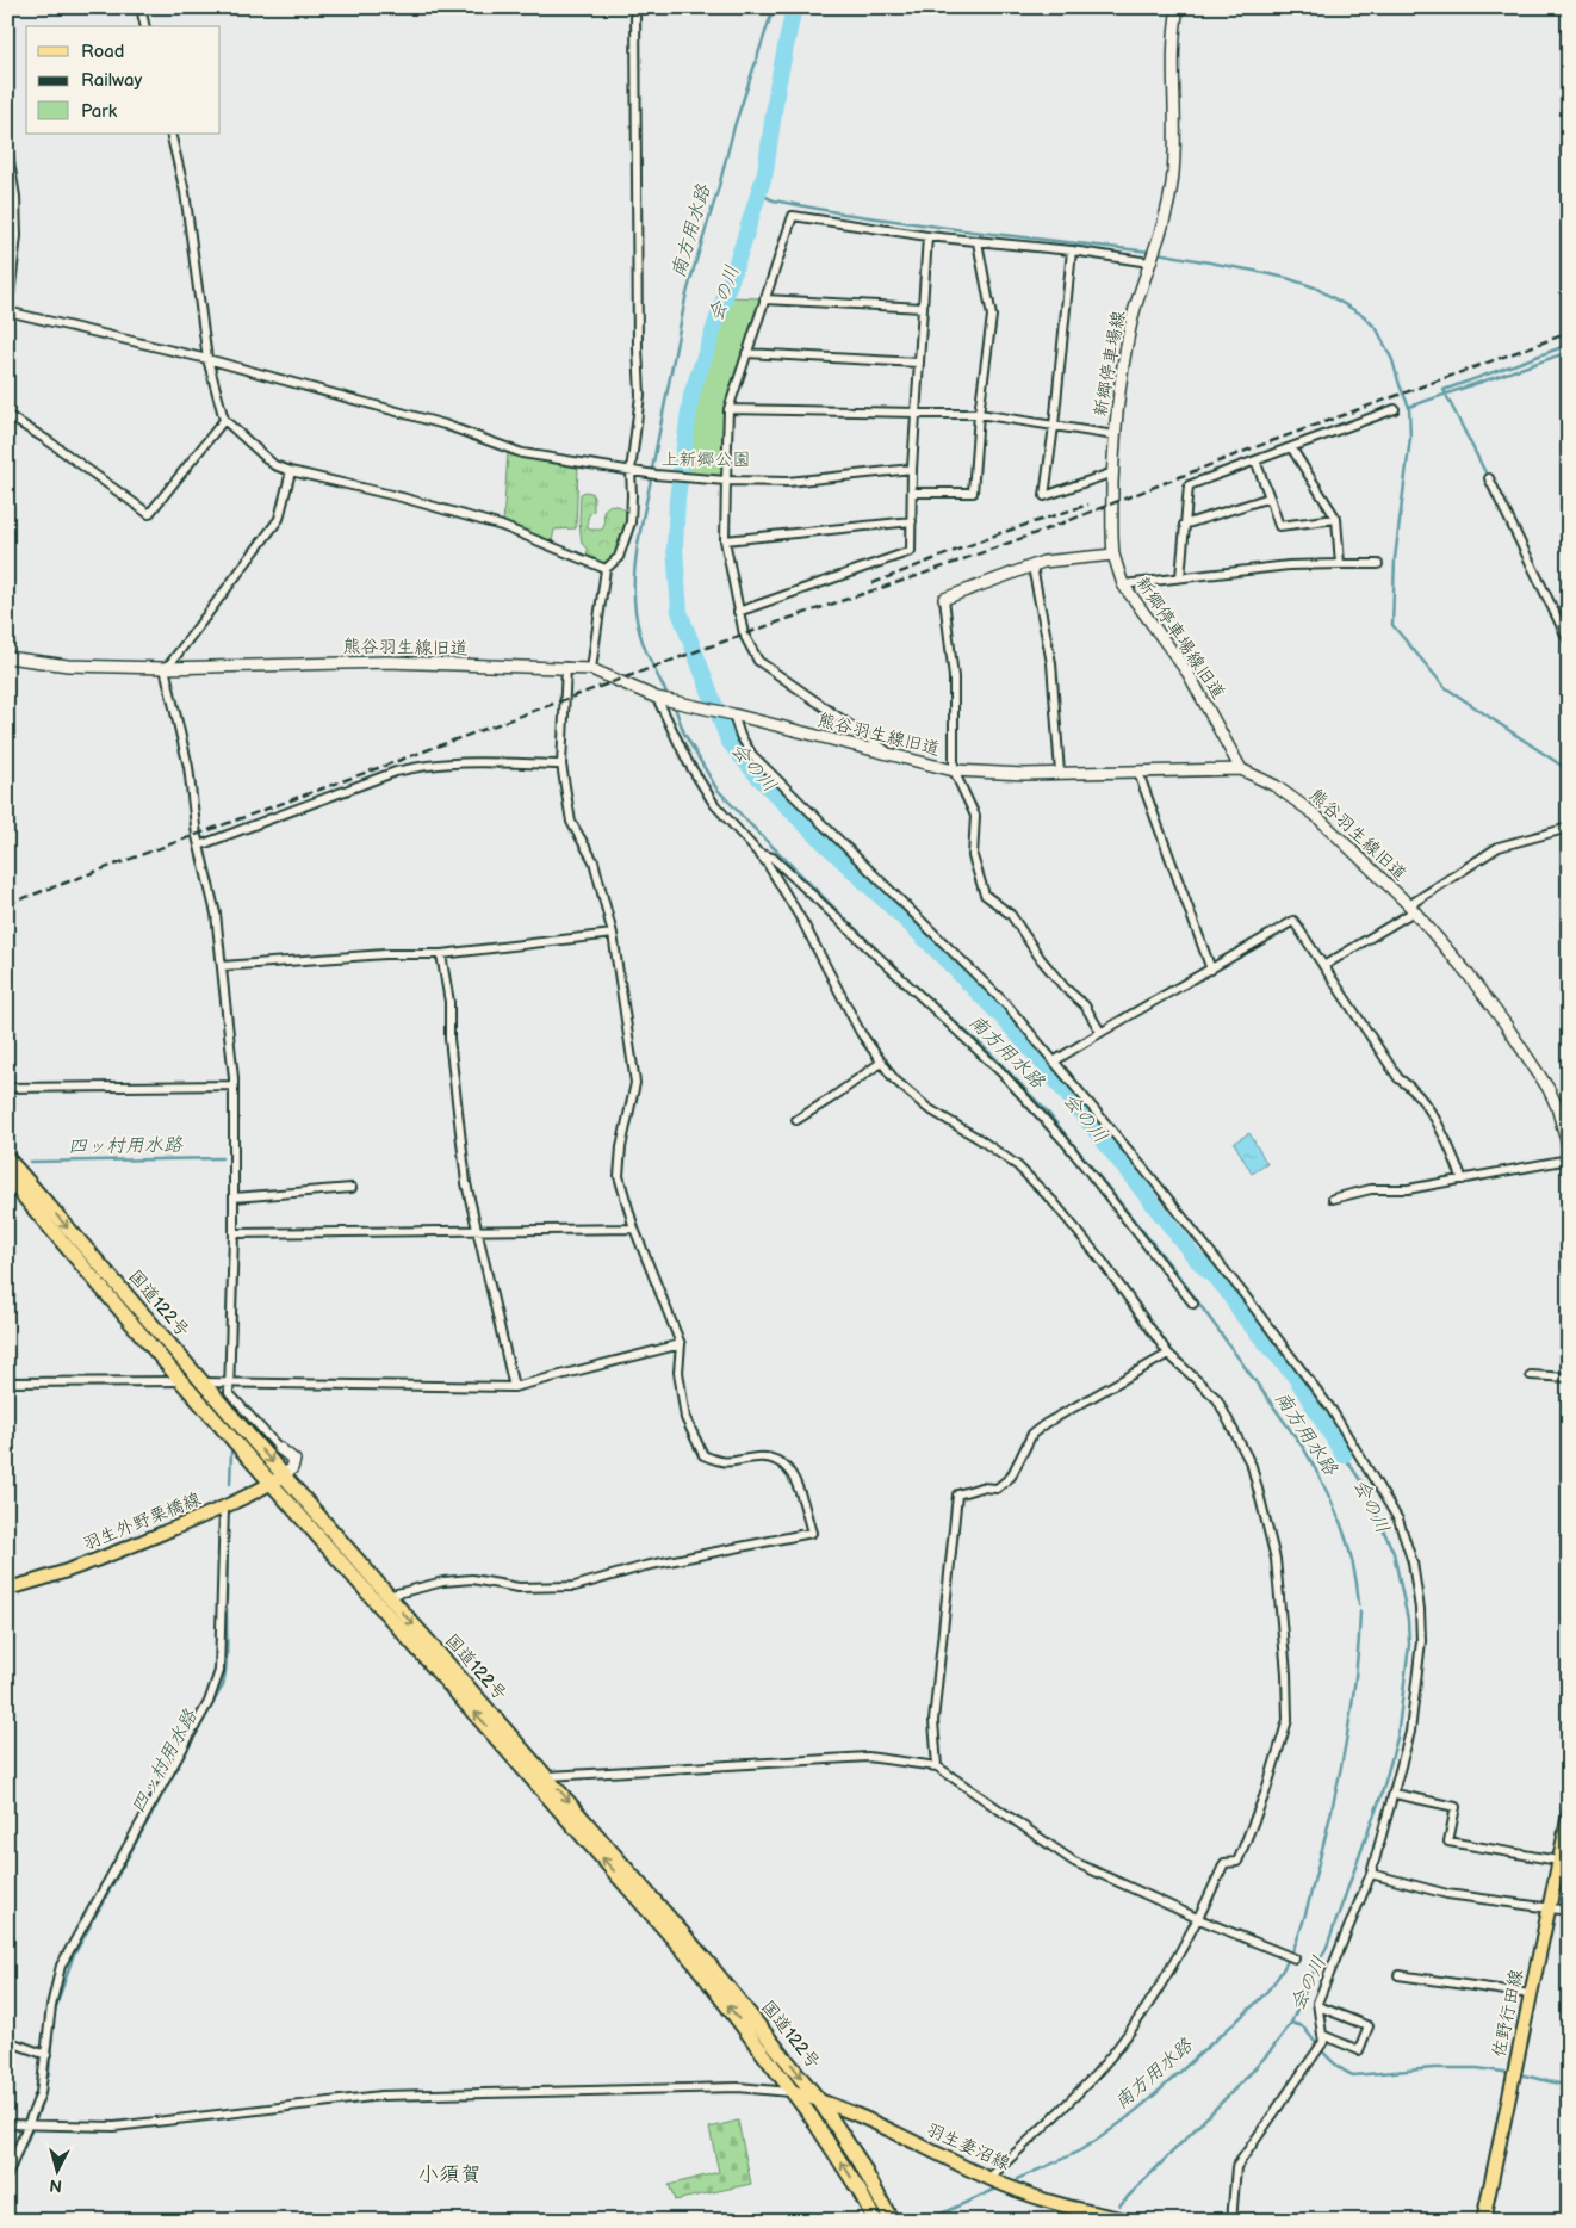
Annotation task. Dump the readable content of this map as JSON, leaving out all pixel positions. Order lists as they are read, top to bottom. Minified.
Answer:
{"streets":{"highway":["国道122号"],"main road":["羽生外野栗橋線","佐野行田線","羽生妻沼線"],"street":["新郷停車場線","新郷停車場線旧道","熊谷羽生線旧道"]},"crossings":[["新郷停車場線","新郷停車場線旧道"],["新郷停車場線旧道","熊谷羽生線旧道"],["国道122号","羽生外野栗橋線"],["国道122号","羽生妻沼線"]],"districts":["小須賀"],"water":["南方用水路","会の川","四ッ村用水路"],"parks":["上新郷公園"],"legend":["Road","Railway","Park"],"north":"bottom"}
